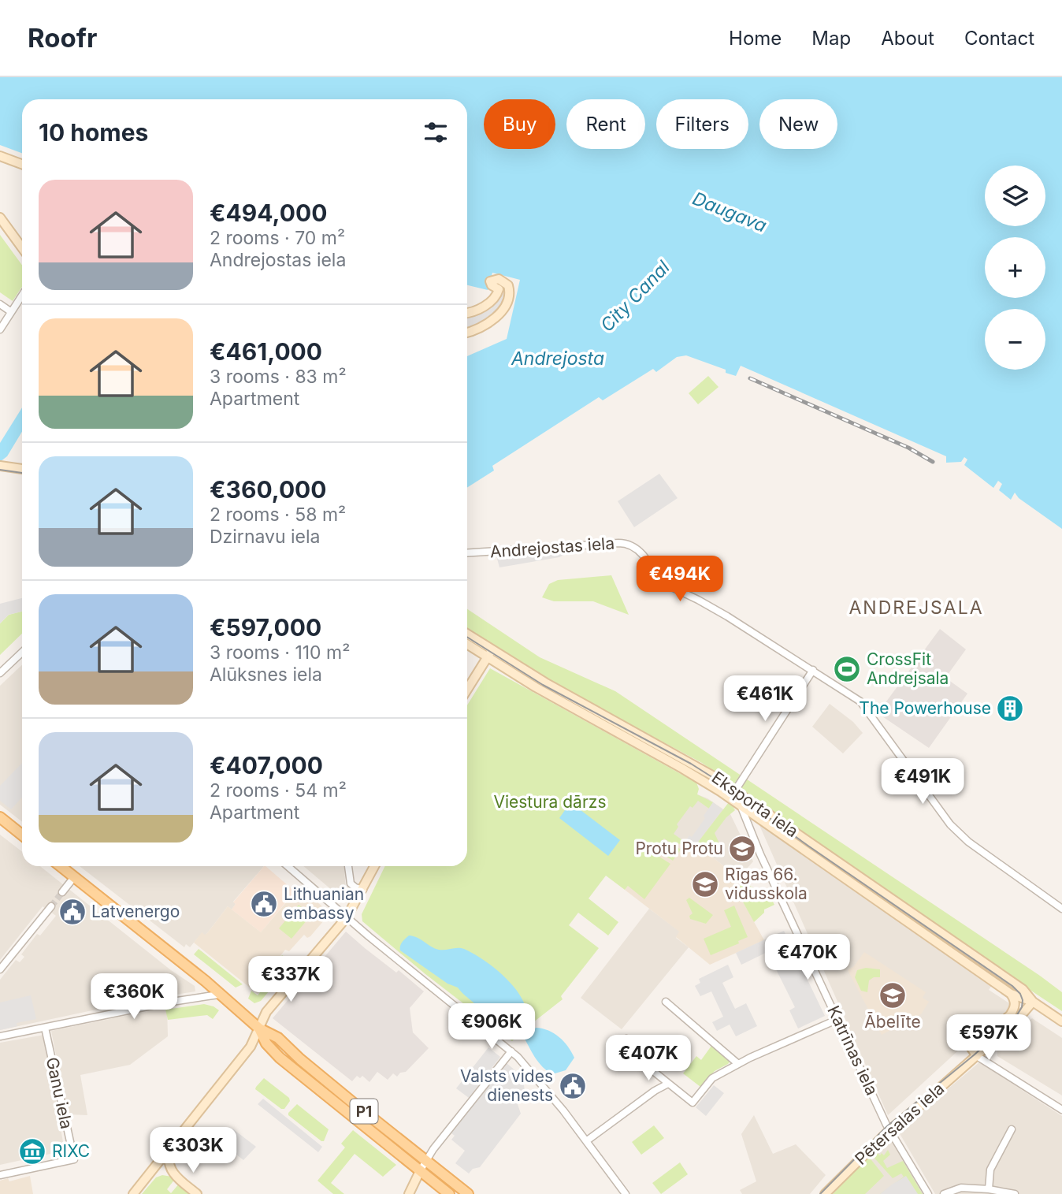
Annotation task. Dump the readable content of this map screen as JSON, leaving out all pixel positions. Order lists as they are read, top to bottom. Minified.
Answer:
{"streets":{"main road":["P1"],"street":["Andrejostas iela","Eksporta iela","Katrīnas iela","Ganu iela","Pētersalas iela"]},"crossings":[["Eksporta iela","Katrīnas iela"],["Eksporta iela","Pētersalas iela"],["Katrīnas iela","Pētersalas iela"]],"districts":["ANDREJSALA"],"water":["Daugava","City Canal","Andrejosta"],"parks":["Viestura dārzs"],"places":{"sports":["CrossFit Andrejsala"],"building":["The Powerhouse"],"school or university":["Protu Protu","Rīgas 66. vidusskola","Ābelīte"],"public building":["Lithuanian embassy","Latvenergo","Valsts vides dienests"],"museum":["RIXC"]},"page":{"header":"Roofr","nav":["Home","Map","About","Contact"],"chip":["Buy","Rent","Filters","New"],"heading":"10 homes","map_buttons":["+","−"],"list":[{"name":"€494,000","note":"2 rooms · 70 m² · Andrejostas iela"},{"name":"€461,000","note":"3 rooms · 83 m² · Apartment"},{"name":"€360,000","note":"2 rooms · 58 m² · Dzirnavu iela"},{"name":"€597,000","note":"3 rooms · 110 m² · Alūksnes iela"},{"name":"€407,000","note":"2 rooms · 54 m² · Apartment"}],"price":["€494K","€461K","€491K","€470K","€337K","€360K","€906K","€597K","€407K","€303K"]}}
